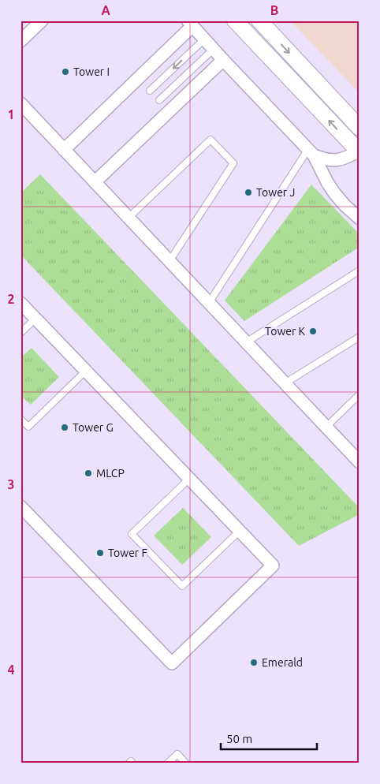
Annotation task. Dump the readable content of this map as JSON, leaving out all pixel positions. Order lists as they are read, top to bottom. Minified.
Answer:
{"places":["Tower I","Tower J","Tower K","Tower G","MLCP","Tower F","Emerald"],"scale_bar":"50 m","grid":{"columns":["A","B"],"rows":["1","2","3","4"]}}
